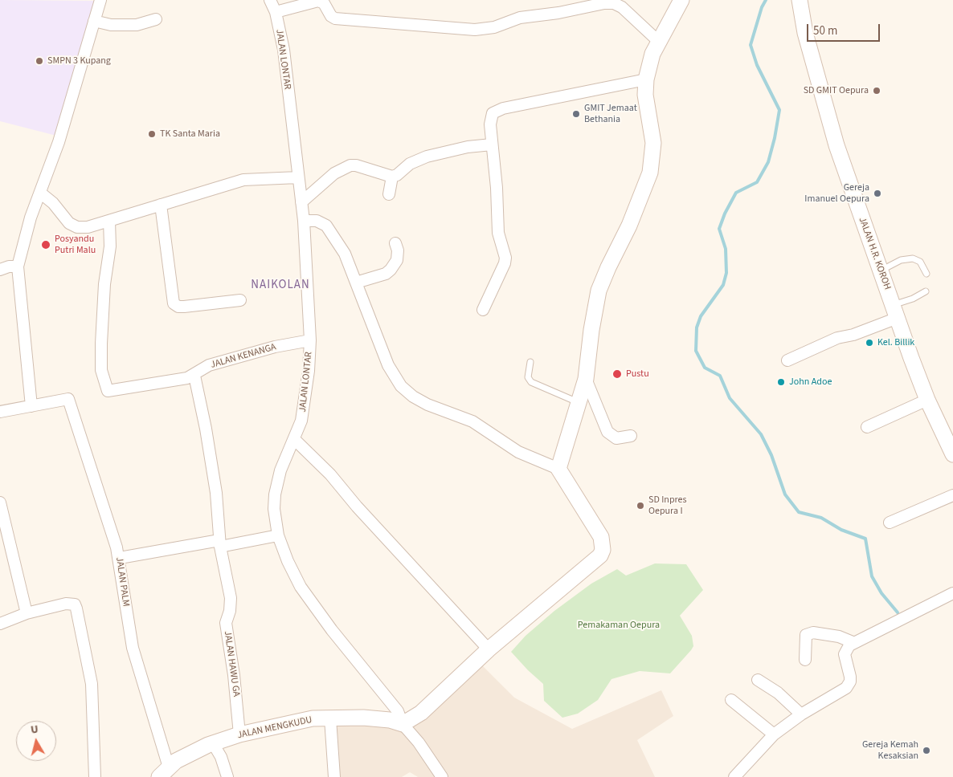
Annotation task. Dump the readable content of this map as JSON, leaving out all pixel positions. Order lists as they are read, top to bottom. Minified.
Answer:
{"streets":{"street":["JALAN LONTAR","JALAN H.R. KOROH","JALAN KENANGA","JALAN PALM","JALAN HAWU GA","JALAN MENGKUDU"]},"crossings":[["JALAN LONTAR","JALAN KENANGA"],["JALAN LONTAR","JALAN MENGKUDU"],["JALAN KENANGA","JALAN HAWU GA"],["JALAN PALM","JALAN MENGKUDU"],["JALAN HAWU GA","JALAN MENGKUDU"]],"districts":["NAIKOLAN"],"parks":["Pemakaman Oepura"],"places":["SMPN 3 Kupang","SD GMIT Oepura","GMIT Jemaat Bethania","TK Santa Maria","Gereja Imanuel Oepura","Posyandu Putri Malu","Kel. Billik","Pustu","John Adoe","SD Inpres Oepura I","Gereja Kemah Kesaksian"],"scale_bar":"50 m","north":"top"}
